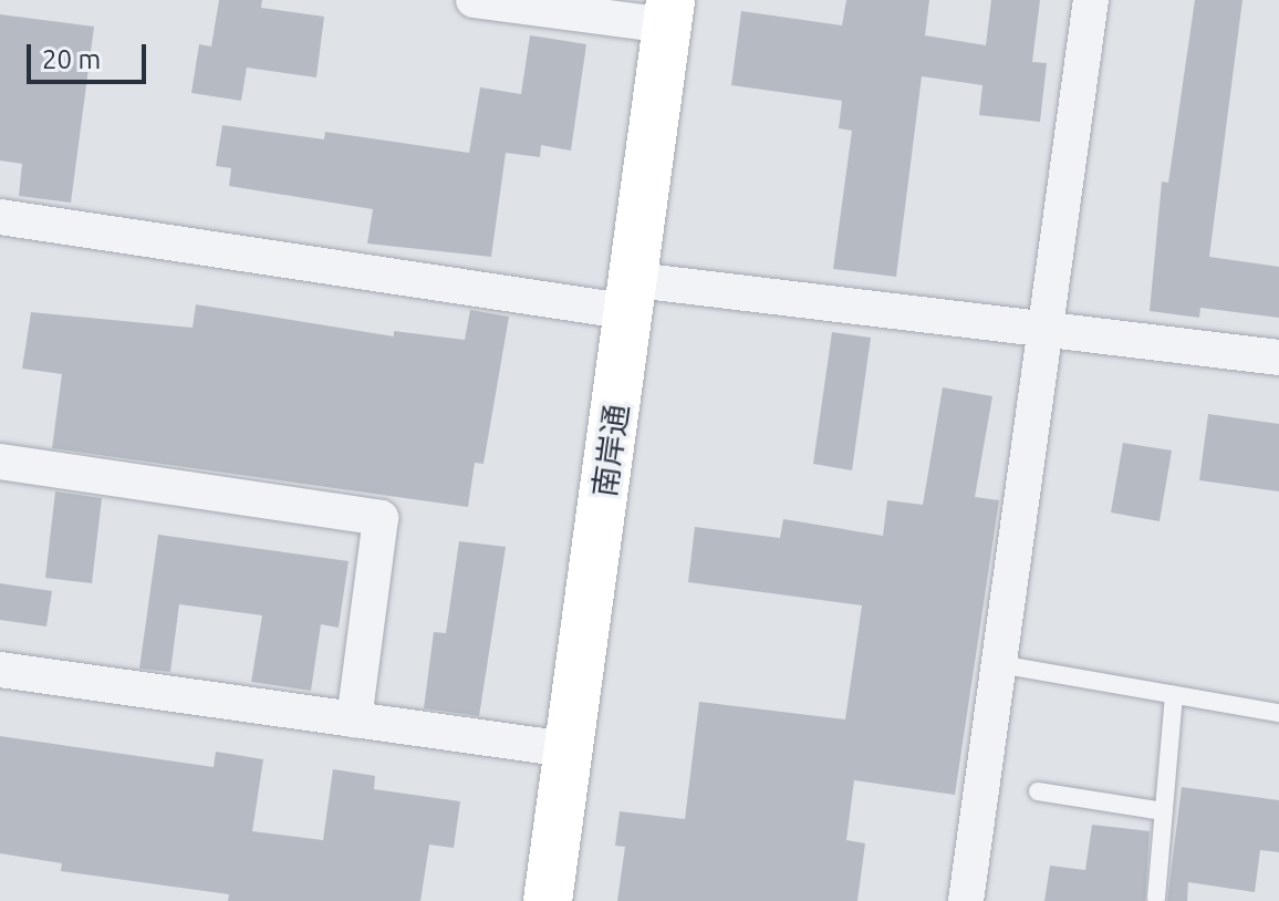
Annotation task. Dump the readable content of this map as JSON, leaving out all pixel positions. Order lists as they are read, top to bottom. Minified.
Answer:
{"streets":{"main road":["南岸通"]},"scale_bar":"20 m"}
